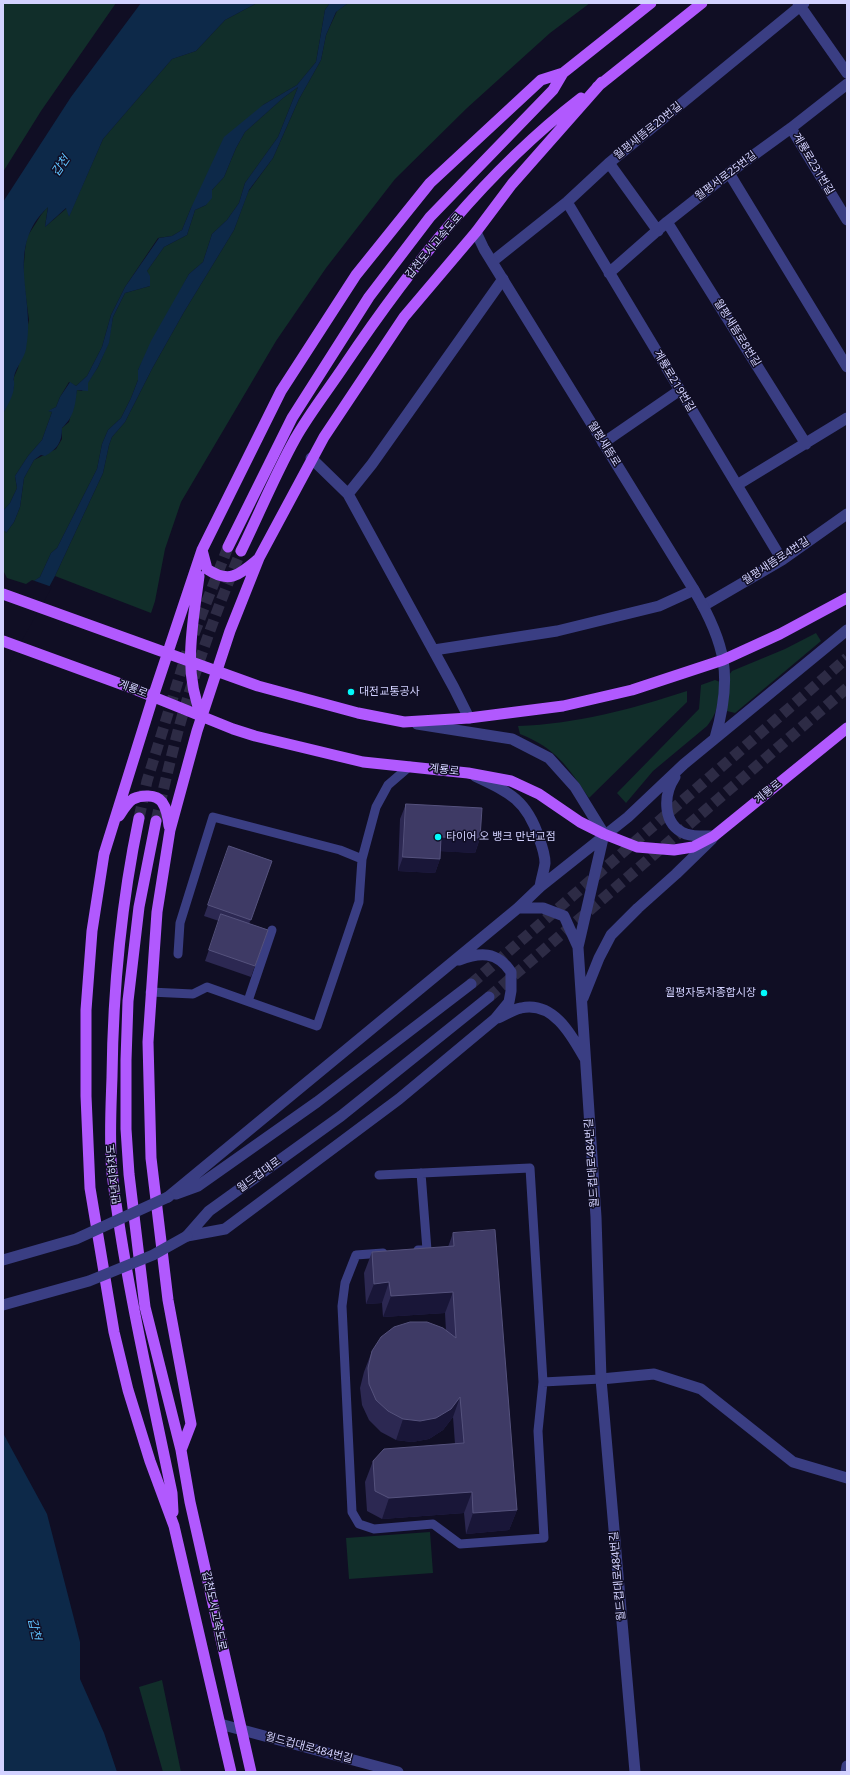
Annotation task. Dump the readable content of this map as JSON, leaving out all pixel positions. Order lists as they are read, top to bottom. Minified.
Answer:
{"streets":{"main road":["갑천도시고속도로","계룡로","만년지하차도"],"street":["월평새뜸로20번길","계룡로231번길","월평서로25번길","월평새뜸로8번길","계룡로219번길","월평새뜸로","월평새뜸로4번길","월드컵대로484번길","월드컵대로"]},"crossings":[["월평새뜸로20번길","계룡로219번길"],["월평새뜸로20번길","월평새뜸로"],["계룡로231번길","월평서로25번길"],["월평서로25번길","월평새뜸로8번길"],["월평서로25번길","계룡로219번길"],["갑천도시고속도로","월드컵대로484번길"],["갑천도시고속도로","만년지하차도"],["계룡로219번길","월평새뜸로4번길"],["월평새뜸로","월평새뜸로4번길"]],"water":["갑천"],"places":["대전교통공사","타이어 오 뱅크 만년교점","월평자동차종합시장"]}
